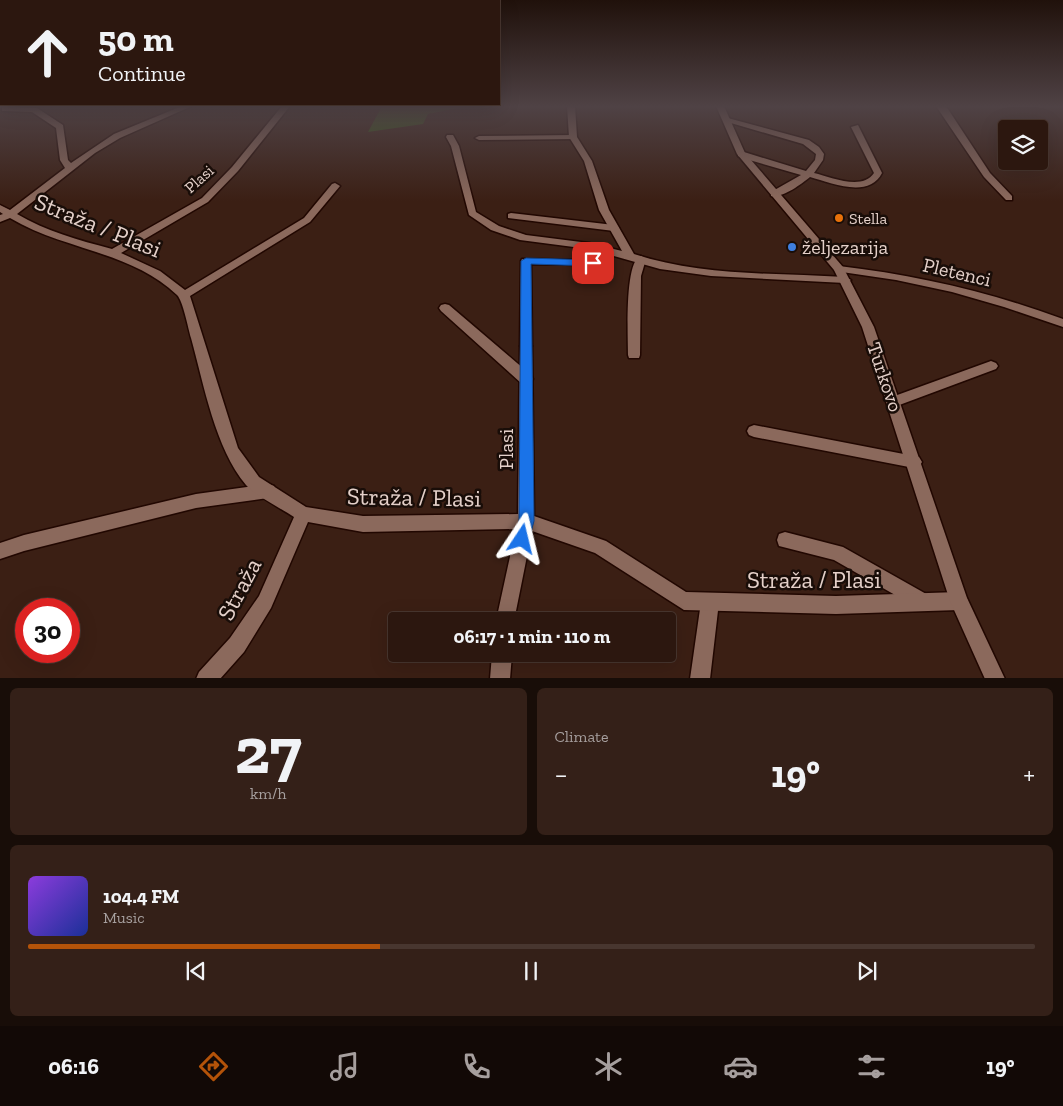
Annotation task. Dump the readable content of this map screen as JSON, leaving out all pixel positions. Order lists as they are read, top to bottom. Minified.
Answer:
{"streets":{"street":["Plasi","Straža / Plasi","Pletenci","Turkovo","Straža"]},"crossings":[["Plasi","Straža / Plasi"],["Plasi","Pletenci"],["Straža / Plasi","Turkovo"],["Straža / Plasi","Straža"],["Pletenci","Turkovo"]],"places":["Stella","željezarija"],"page":{"turn":["50 m","Continue"],"limit":"30","trip":"06:17 · 1 min · 110 m","tile":[["27","km/h"],"Climate"],"heat":["−","19°","+"],"song":["104.4 FM","Music"],"tabs":["06:16","19°"]}}
